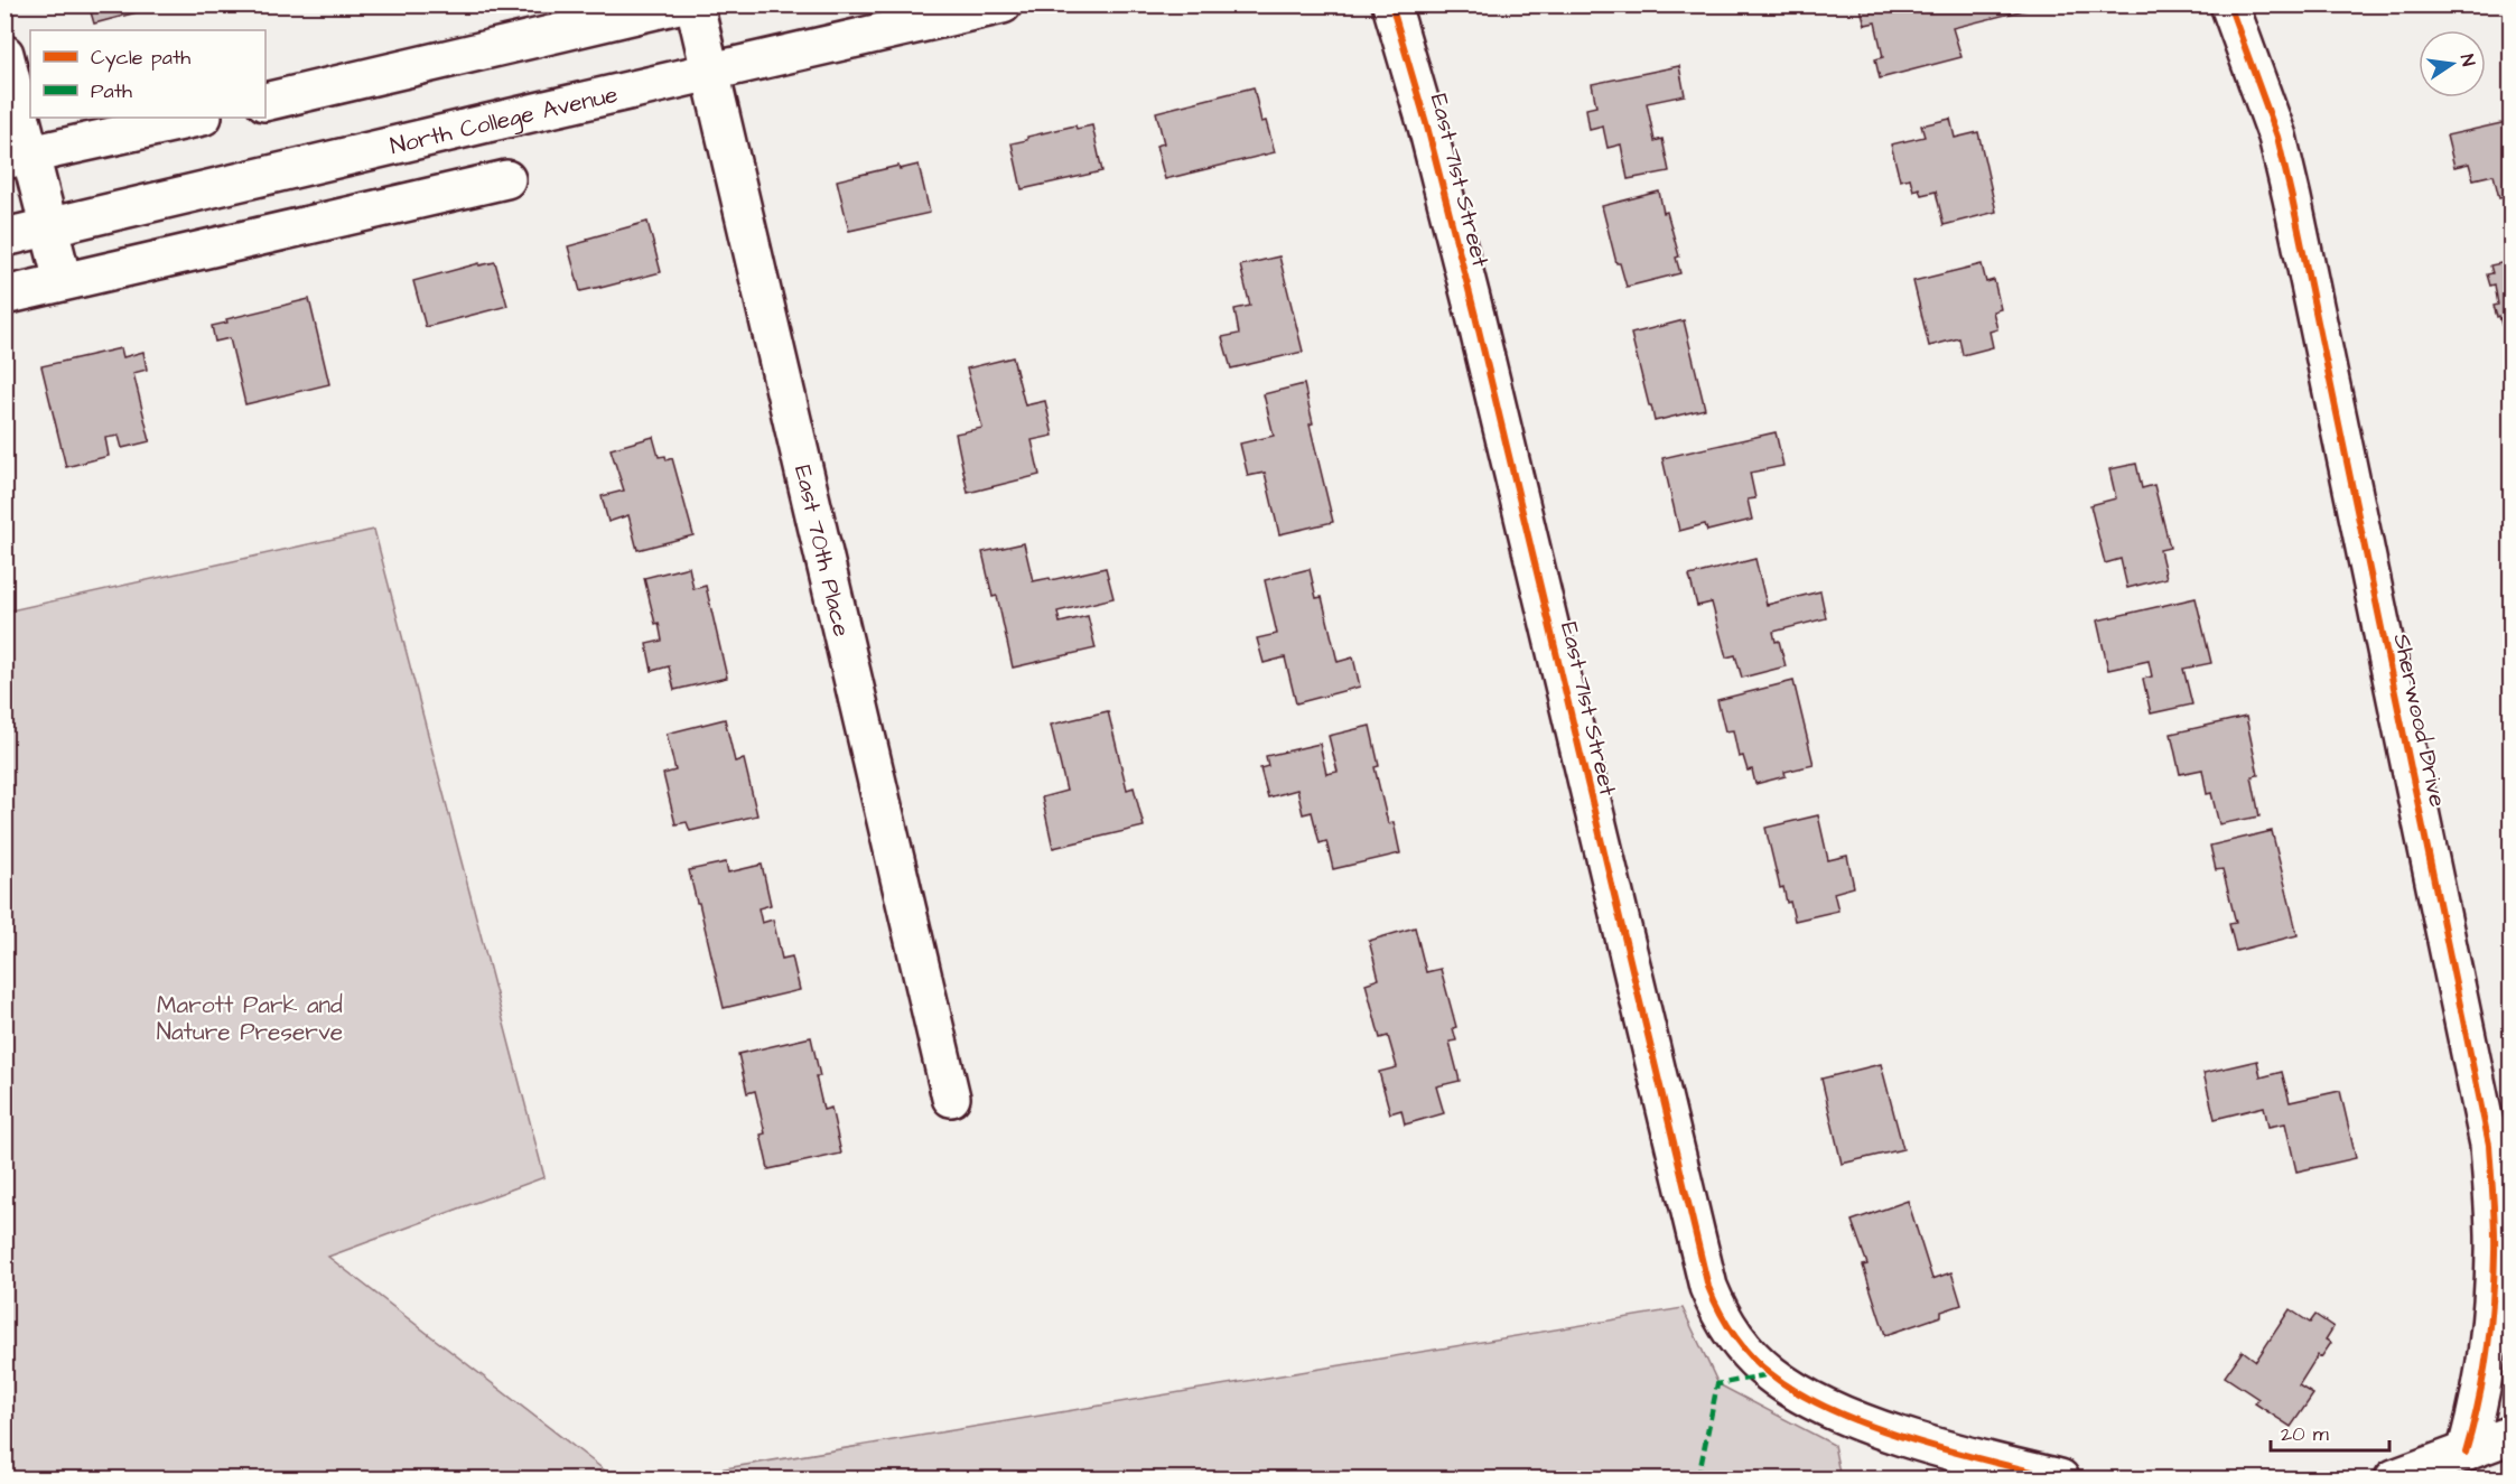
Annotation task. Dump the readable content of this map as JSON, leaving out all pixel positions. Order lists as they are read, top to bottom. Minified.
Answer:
{"streets":{"street":["North College Avenue","East 71st Street","East 70th Place","Sherwood Drive"]},"crossings":[["North College Avenue","East 70th Place"]],"parks":["Marott Park and Nature Preserve"],"legend":["Cycle path","Path"],"scale_bar":"20 m","north":"right"}
